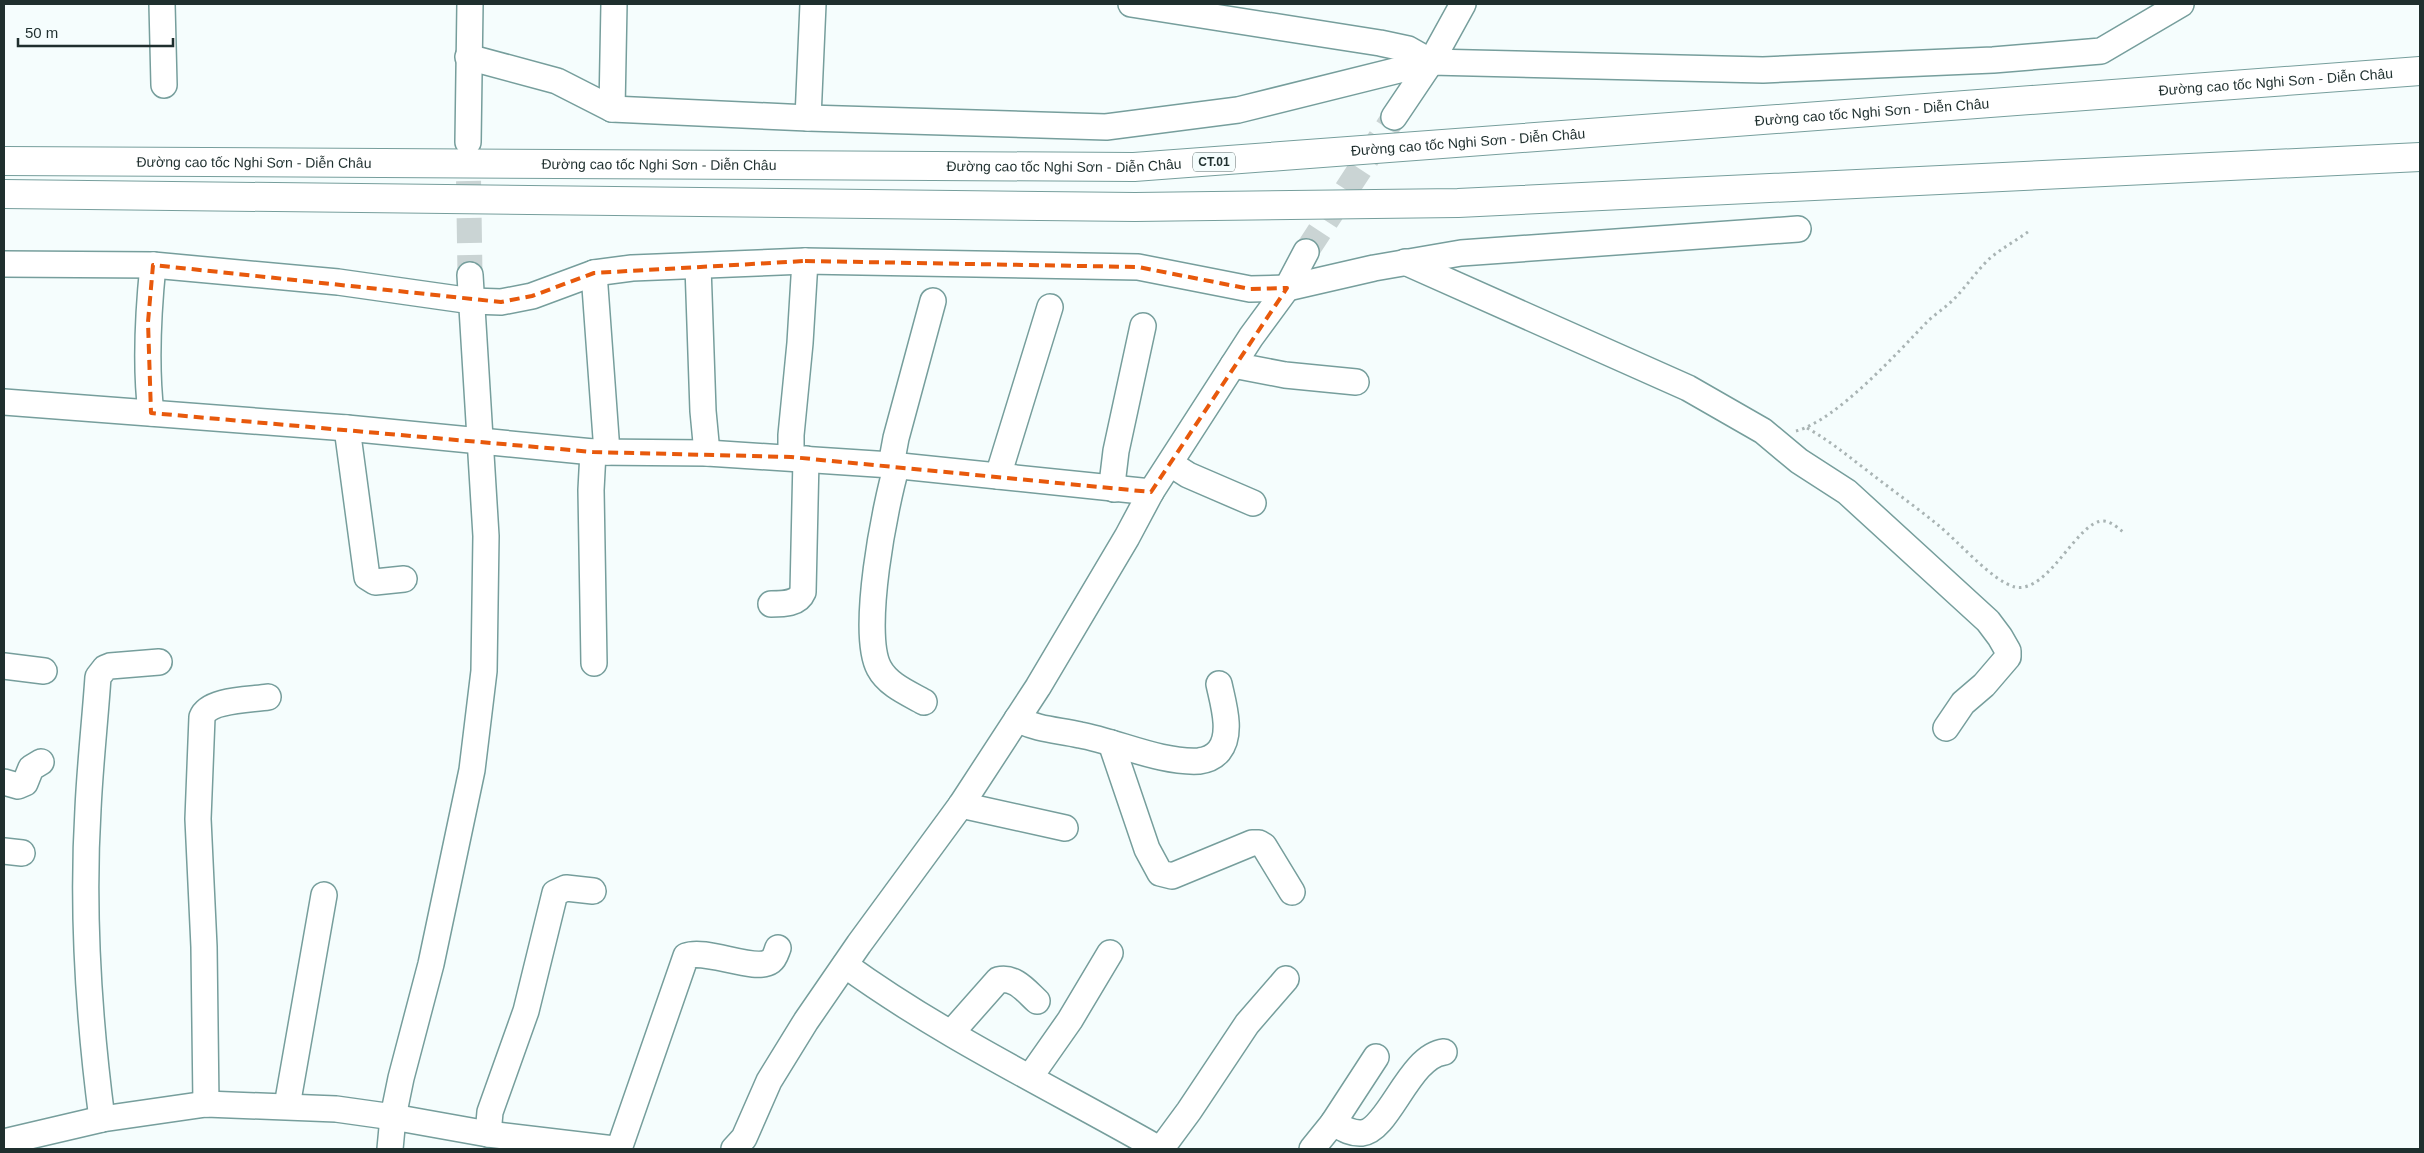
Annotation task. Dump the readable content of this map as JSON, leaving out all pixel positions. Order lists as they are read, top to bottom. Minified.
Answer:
{"streets":{"highway":["Đường cao tốc Nghi Sơn - Diễn Châu","CT.01"]},"scale_bar":"50 m"}
